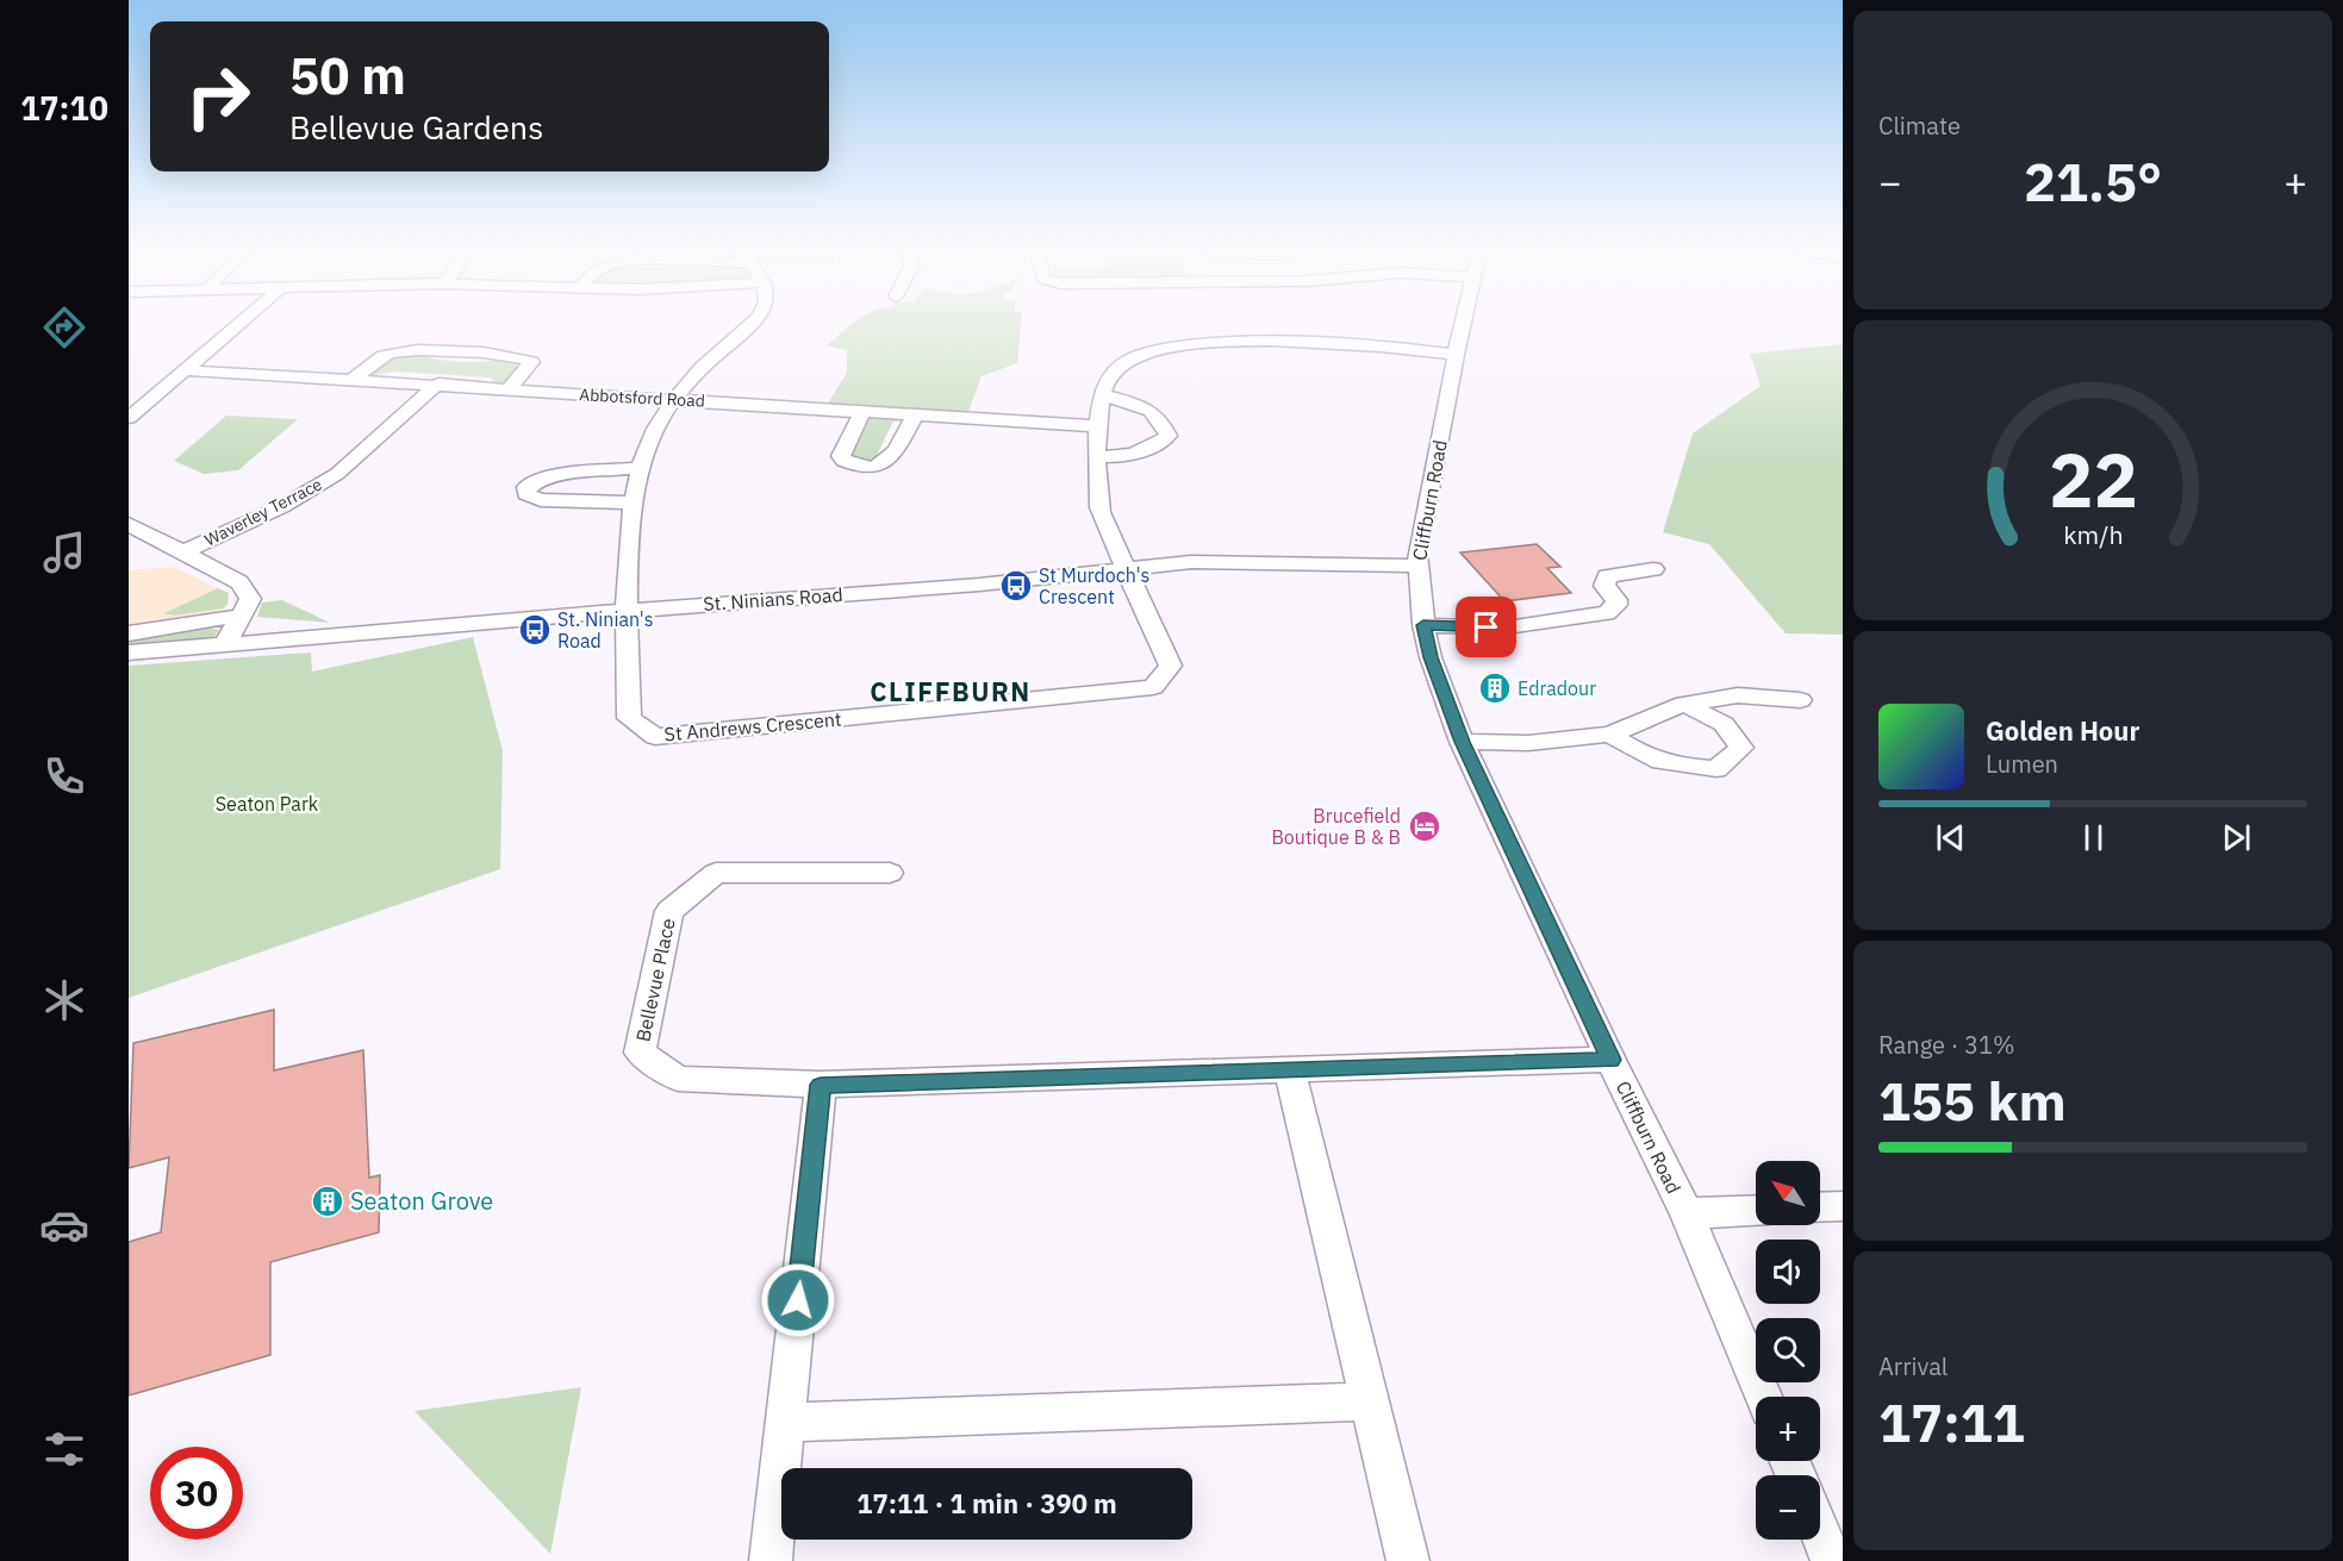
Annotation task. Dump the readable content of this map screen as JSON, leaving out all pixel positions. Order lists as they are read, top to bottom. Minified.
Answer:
{"streets":{"street":["Abbotsford Road","Cliffburn Road","Waverley Terrace","St. Ninians Road","St Andrews Crescent","Bellevue Place"]},"crossings":[["Abbotsford Road","Waverley Terrace"],["Cliffburn Road","St. Ninians Road"],["St. Ninians Road","St Andrews Crescent"]],"districts":["CLIFFBURN"],"parks":["Seaton Park"],"places":{"bus stop":["St Murdoch's Crescent","St. Ninian's Road"],"building":["Edradour","Seaton Grove"],"hotel":["Brucefield Boutique B & B"]},"north":"top left","page":{"tabs":"17:10","tile":["Climate",["Range · 31%","155 km"],["Arrival","17:11"]],"turn":["50 m","Bellevue Gardens"],"heat":["−","21.5°","+"],"song":["Golden Hour","Lumen"],"map_buttons":["+","−"],"limit":"30","trip":"17:11 · 1 min · 390 m","gauge":["22","km/h"]}}
